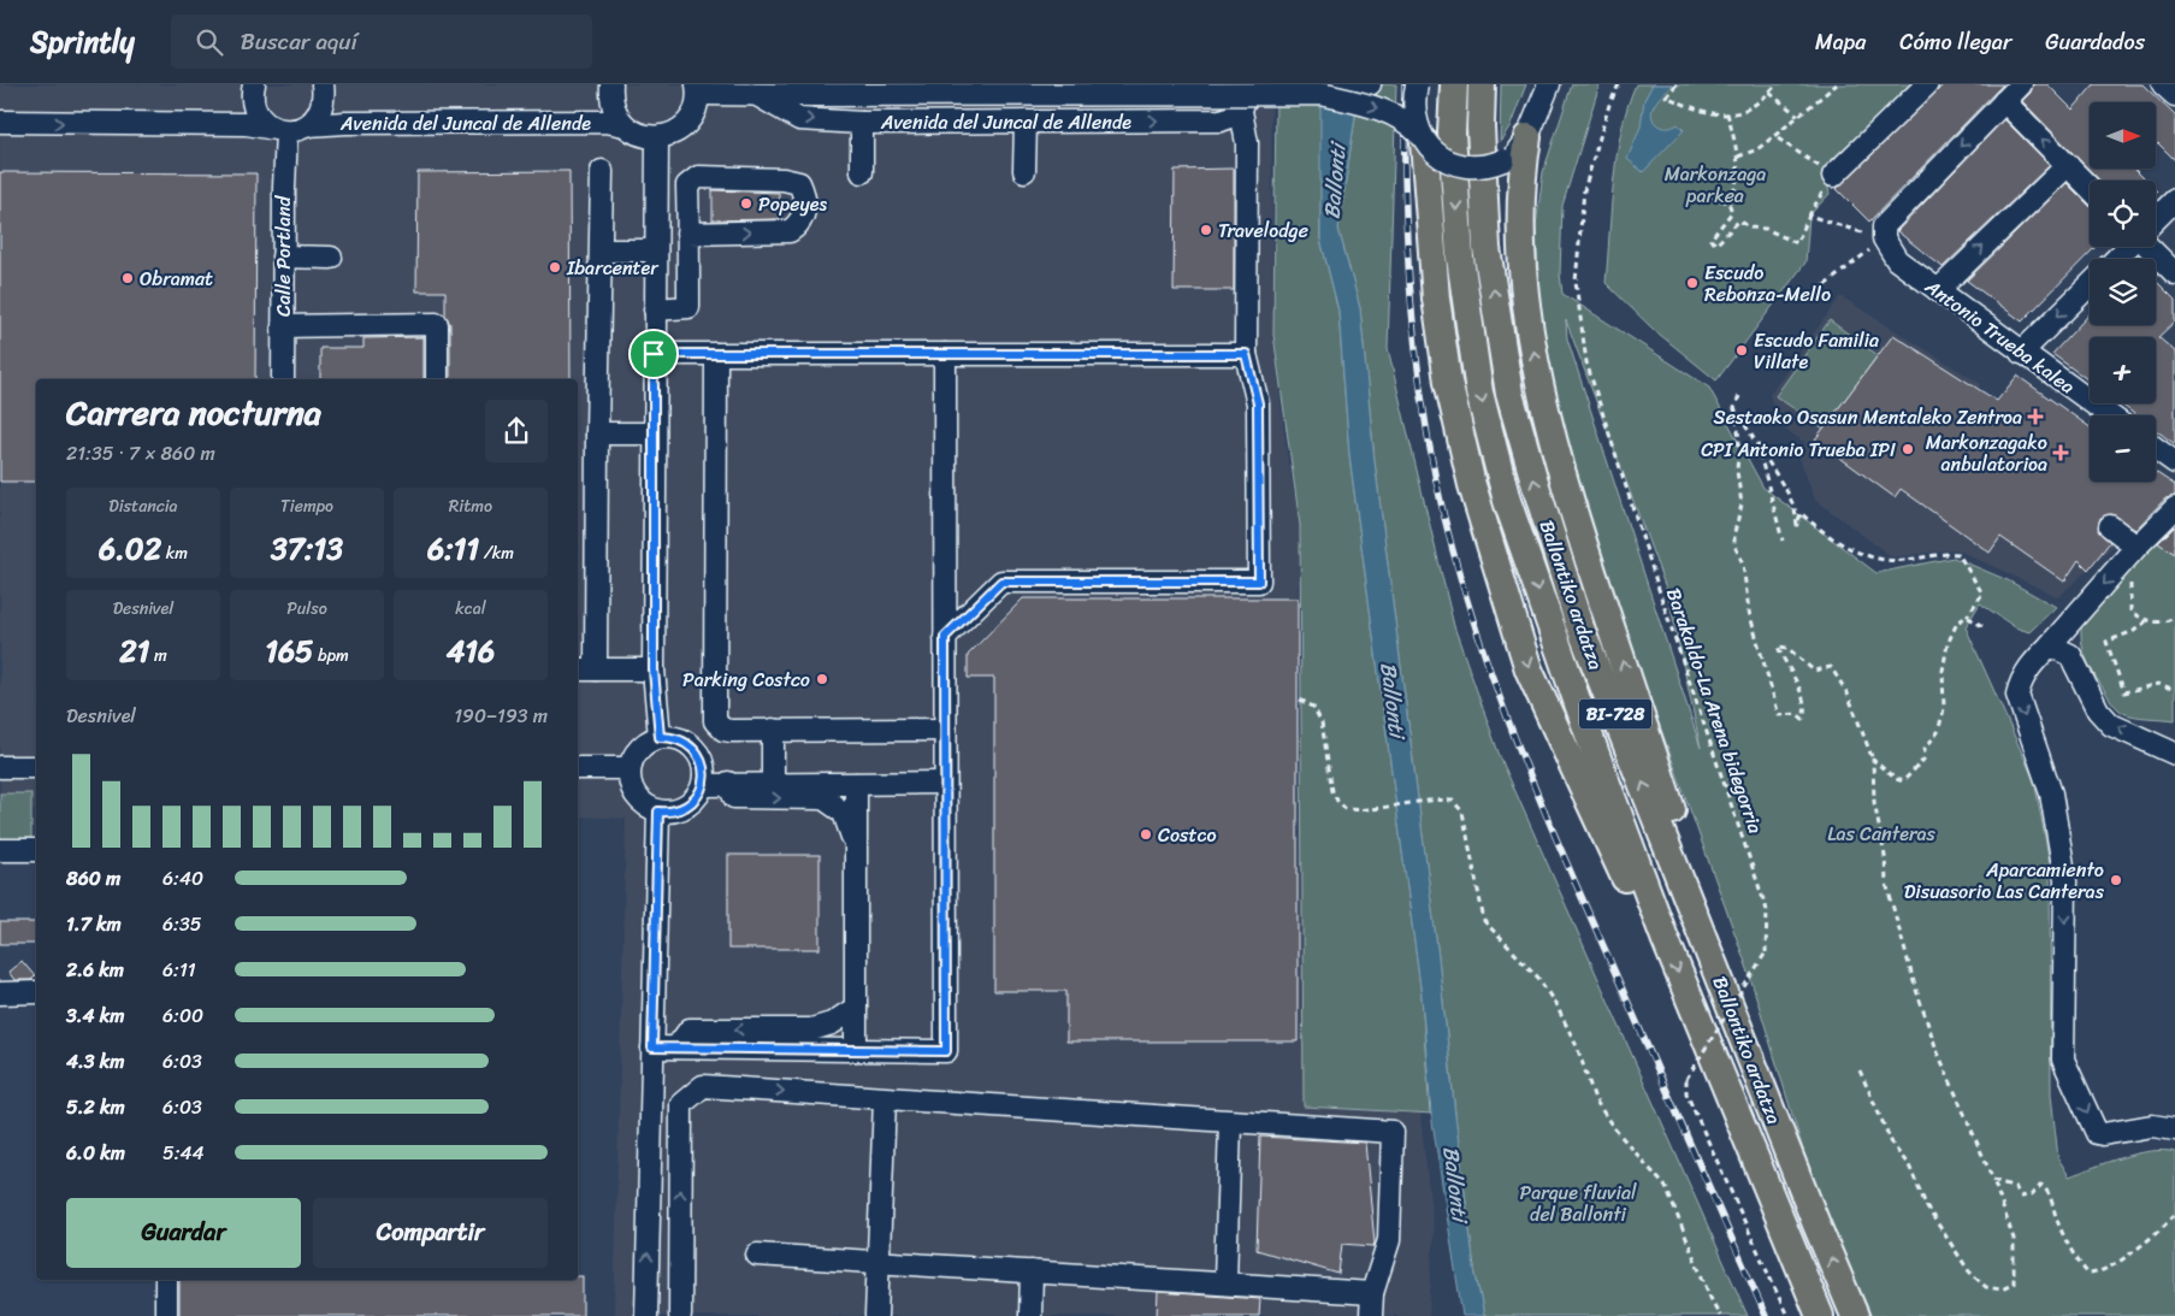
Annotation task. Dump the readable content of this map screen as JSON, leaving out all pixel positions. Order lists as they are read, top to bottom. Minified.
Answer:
{"streets":{"main road":["Ballontiko ardatza","BI-728"],"street":["Avenida del Juncal de Allende","Calle Portland","Antonio Trueba kalea"],"path":["Barakaldo-La Arena bidegorria"]},"crossings":[["Avenida del Juncal de Allende","Calle Portland"]],"water":["Ballonti"],"parks":["Markonzaga parkea","Las Canteras","Parque fluvial del Ballonti"],"places":{"other":["Popeyes","Travelodge","Ibarcenter","Obramat","Escudo Rebonza-Mello","Escudo Familia Villate","CPI Antonio Trueba IPI","Parking Costco","Costco","Aparcamiento Disuasorio Las Canteras"],"health":["Sestaoko Osasun Mentaleko Zentroa","Markonzagako anbulatorioa"]},"north":"right","page":{"header":"Sprintly","search":"Buscar aquí","nav":["Mapa","Cómo llegar","Guardados"],"map_buttons":["+","−"],"heading":["Carrera nocturna","21:35 · 7 × 860 m"],"stats":[["Distancia","6.02 km"],["Tiempo","37:13"],["Ritmo","6:11 /km"],["Desnivel","21 m"],["Pulso","165 bpm"],["kcal","416"]],"chart":["Desnivel","190–193 m"],"list":[{"name":"860 m","note":"6:40"},{"name":"1.7 km","note":"6:35"},{"name":"2.6 km","note":"6:11"},{"name":"3.4 km","note":"6:00"},{"name":"4.3 km","note":"6:03"},{"name":"5.2 km","note":"6:03"},{"name":"6.0 km","note":"5:44"}],"buttons":["Guardar","Compartir"]}}
